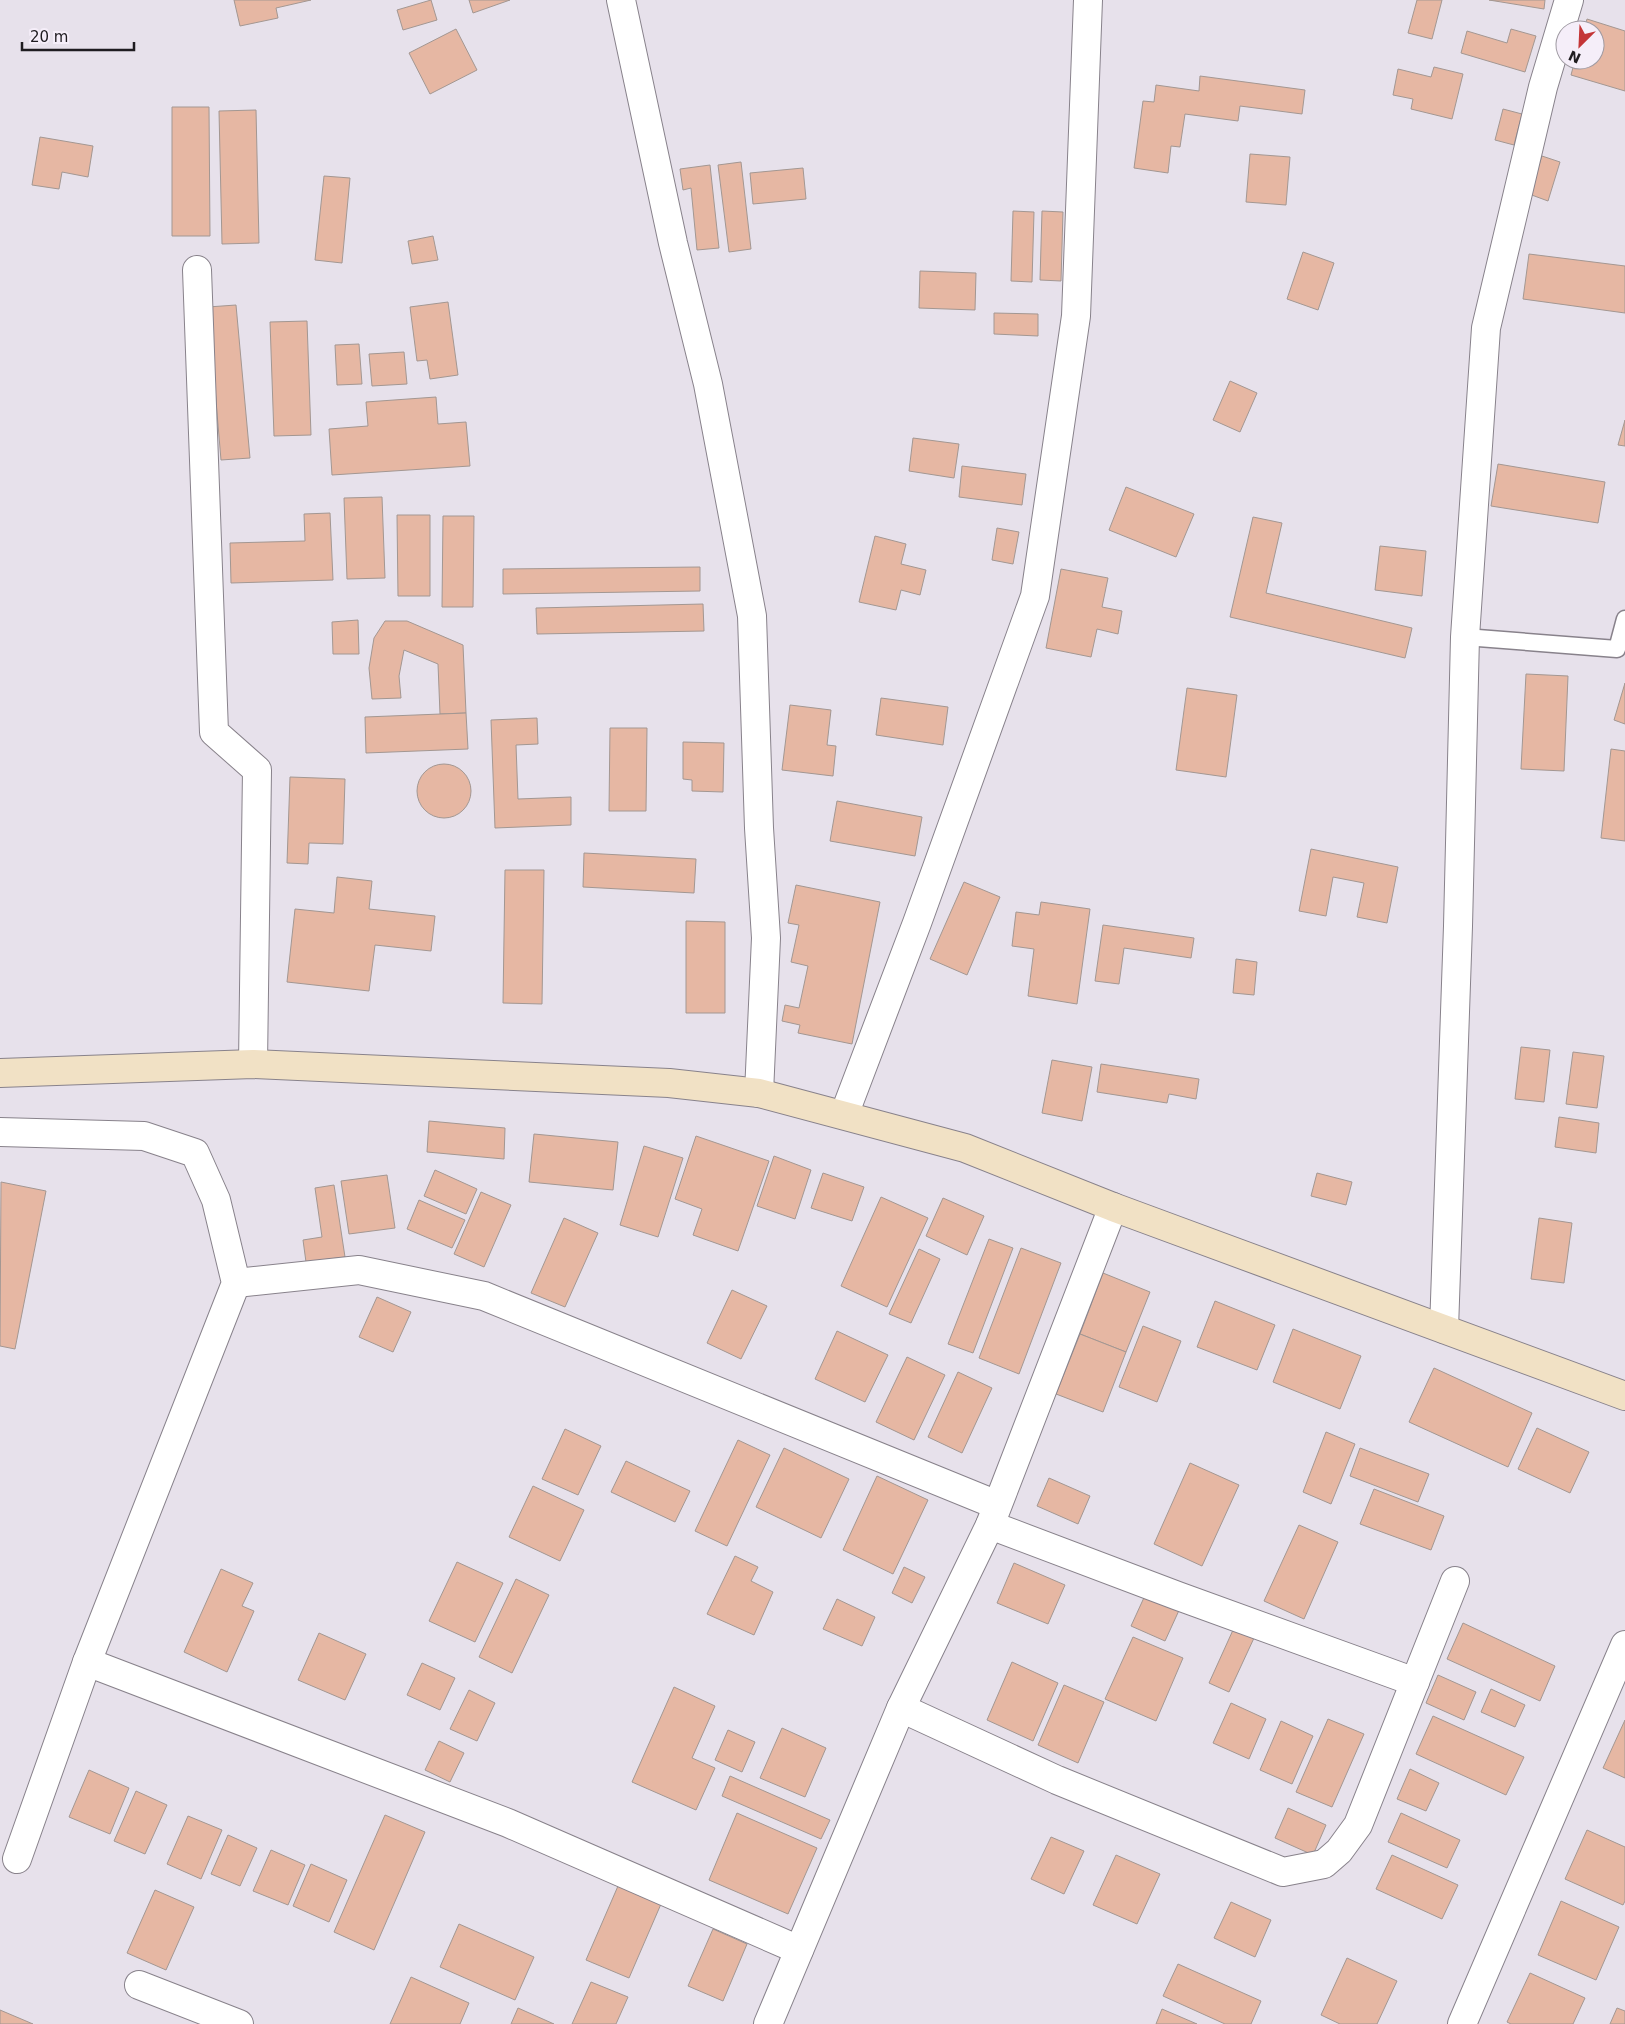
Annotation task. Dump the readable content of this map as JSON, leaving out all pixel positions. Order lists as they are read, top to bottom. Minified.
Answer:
{"scale_bar":"20 m","north":"bottom left"}
